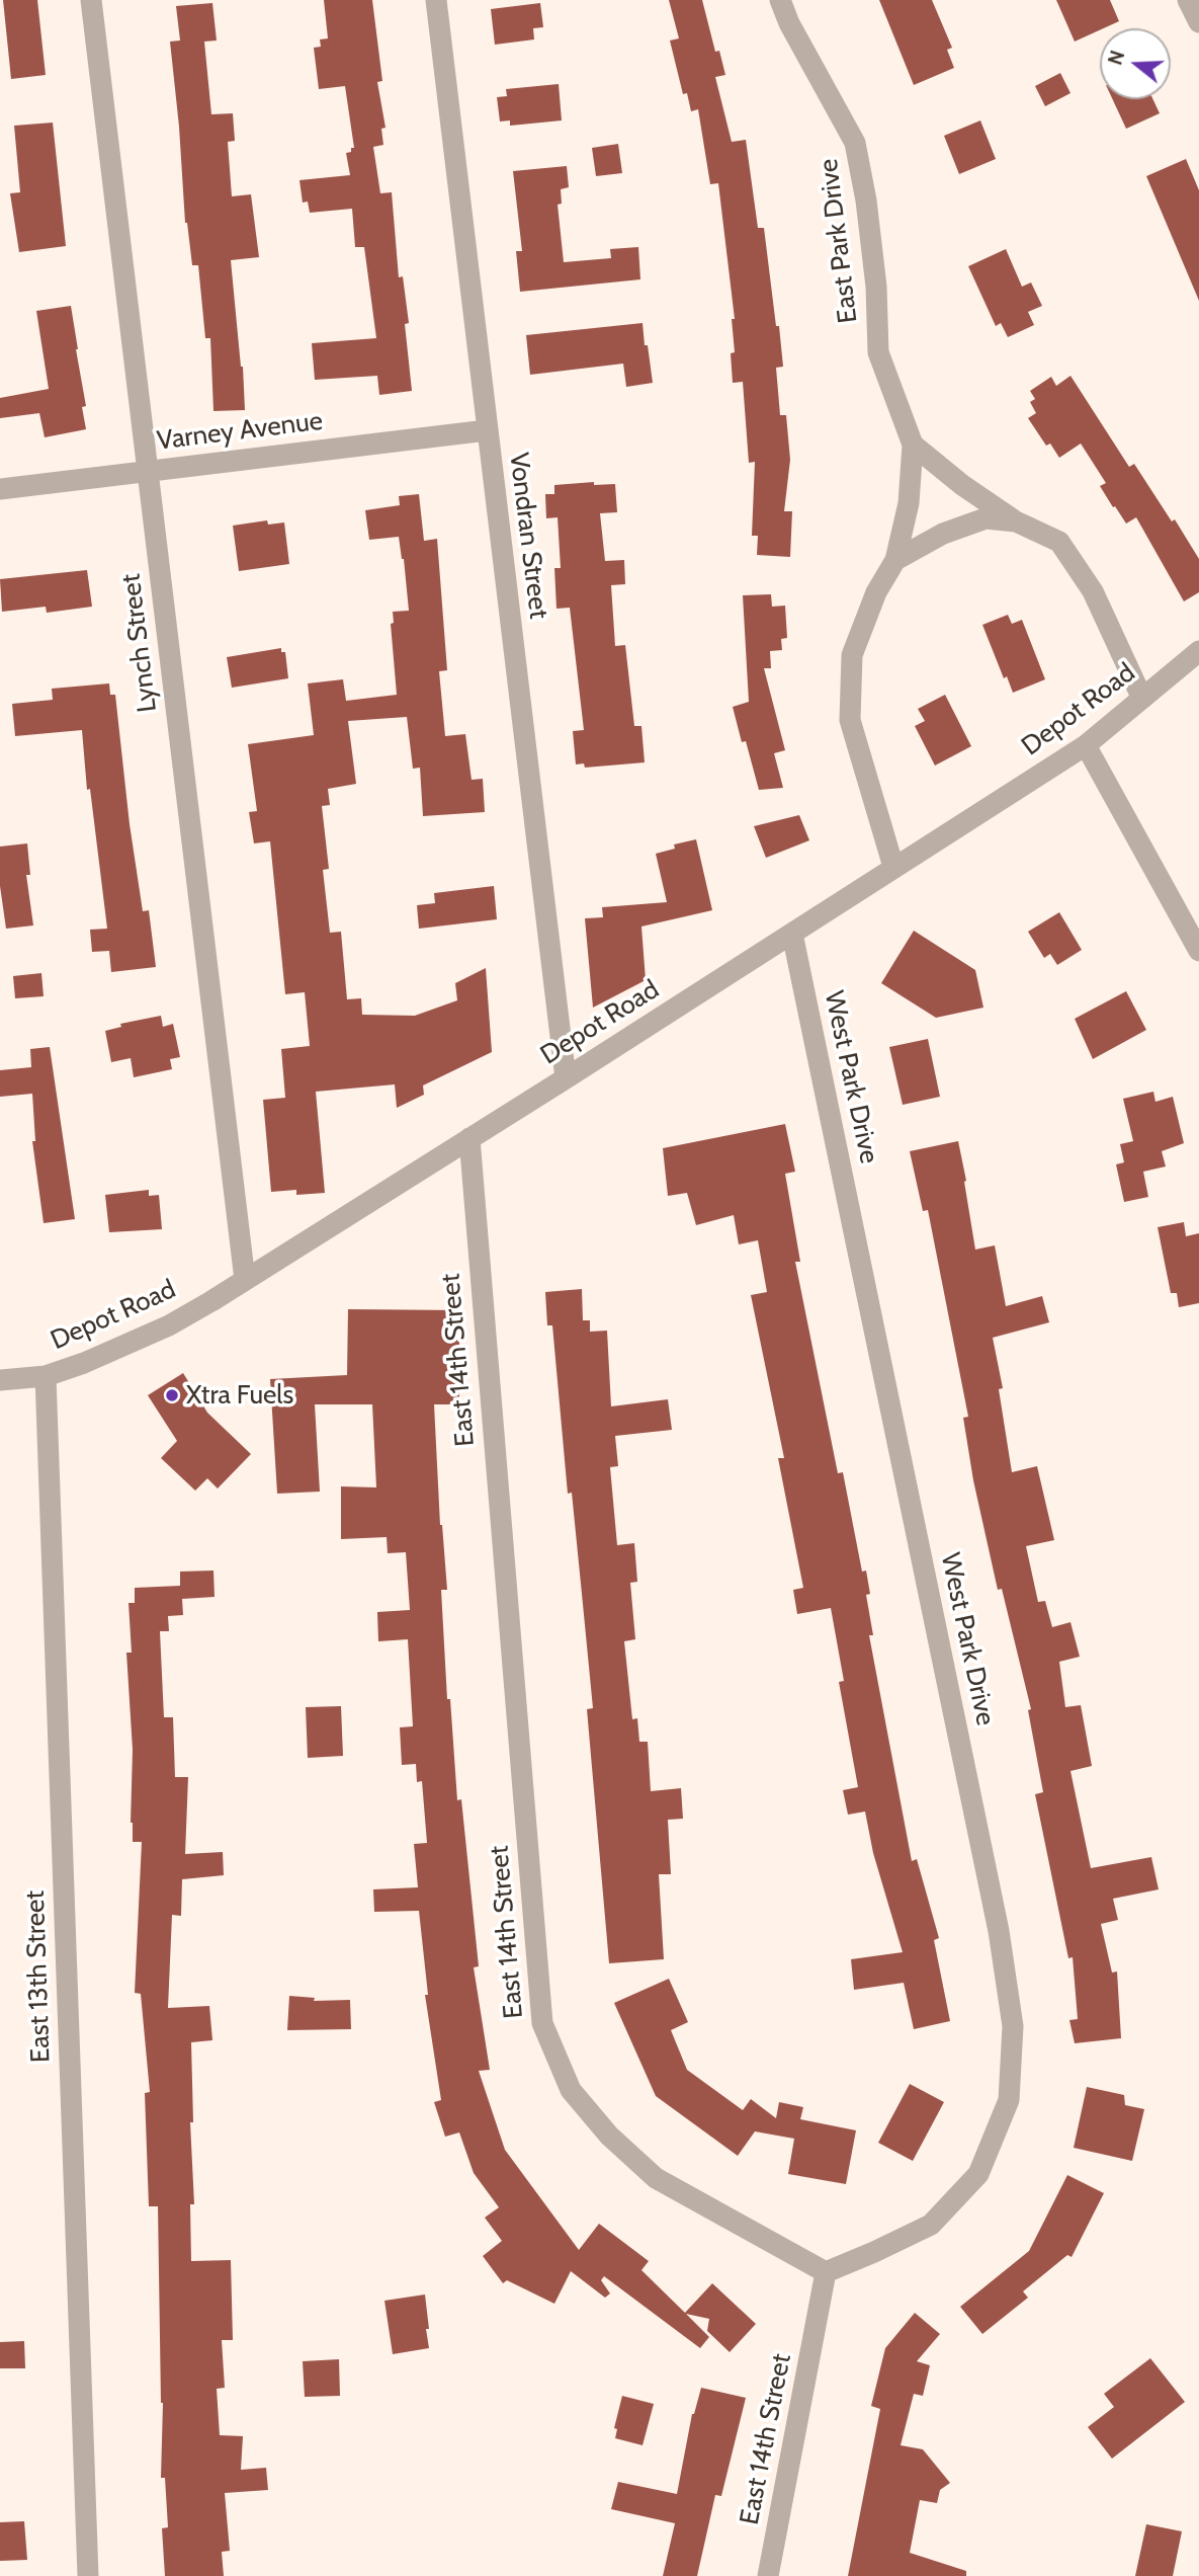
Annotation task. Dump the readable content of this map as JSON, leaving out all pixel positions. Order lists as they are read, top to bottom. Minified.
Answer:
{"streets":{"street":["East Park Drive","Varney Avenue","Vondran Street","Lynch Street","Depot Road","West Park Drive","East 14th Street","East 13th Street"]},"crossings":[["East Park Drive","Depot Road"],["Varney Avenue","Vondran Street"],["Varney Avenue","Lynch Street"],["Vondran Street","Depot Road"],["Lynch Street","Depot Road"],["Depot Road","West Park Drive"],["Depot Road","East 14th Street"],["Depot Road","East 13th Street"],["West Park Drive","East 14th Street"]],"places":["Xtra Fuels"],"north":"left"}
